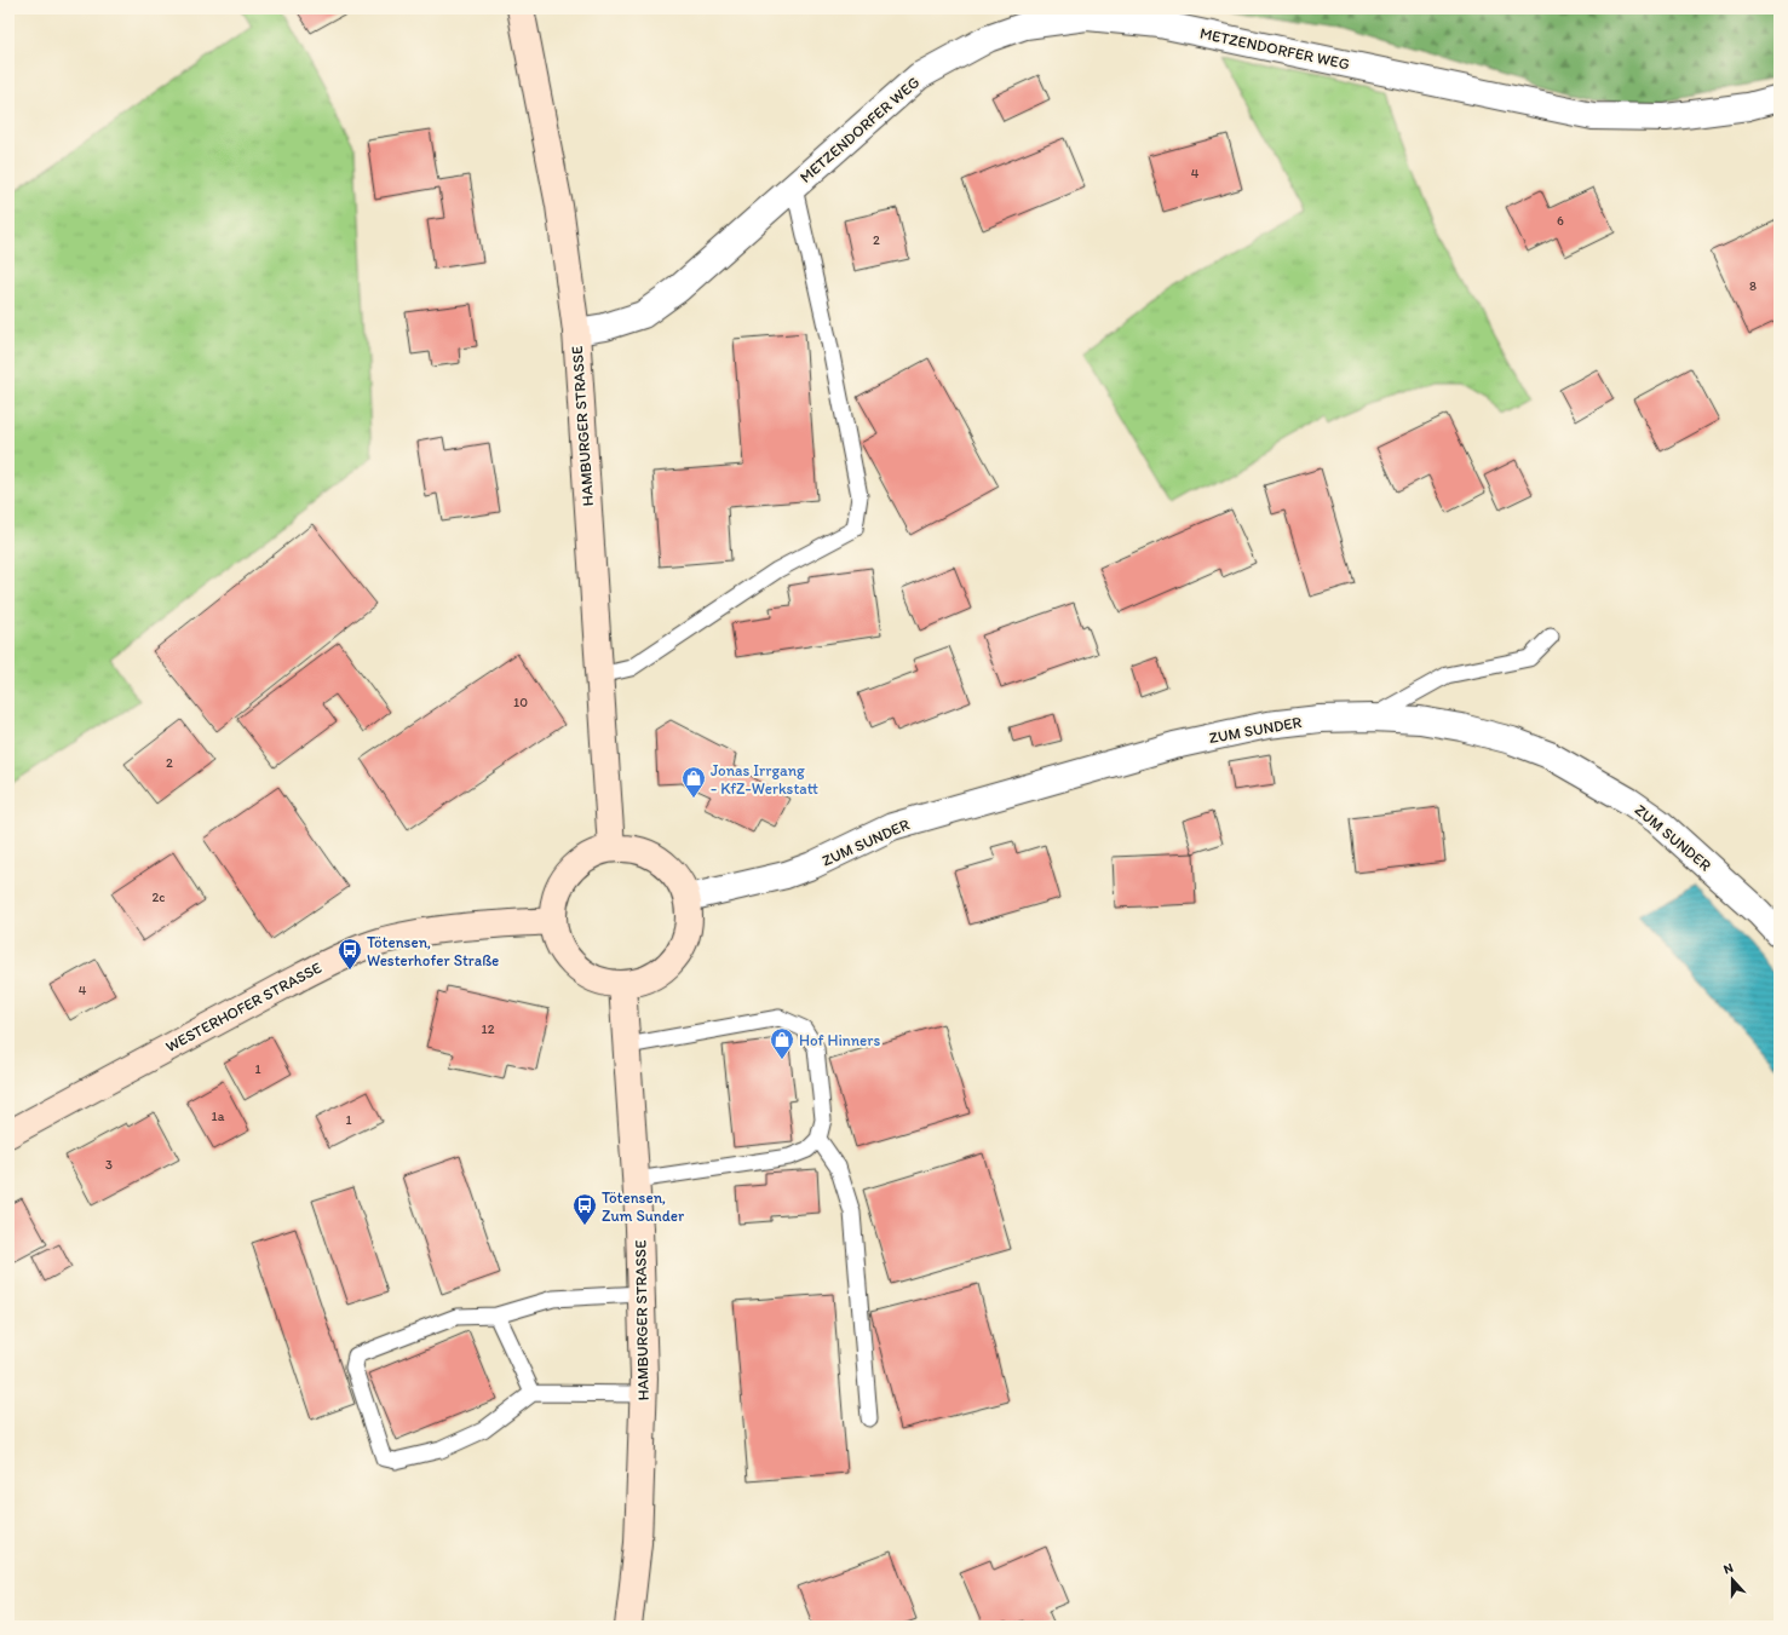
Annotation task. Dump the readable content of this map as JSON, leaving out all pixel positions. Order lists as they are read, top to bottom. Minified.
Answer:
{"streets":{"main road":["HAMBURGER STRASSE","WESTERHOFER STRASSE"],"street":["METZENDORFER WEG","ZUM SUNDER"]},"crossings":[["METZENDORFER WEG","HAMBURGER STRASSE"],["HAMBURGER STRASSE","ZUM SUNDER"],["HAMBURGER STRASSE","WESTERHOFER STRASSE"],["ZUM SUNDER","WESTERHOFER STRASSE"]],"places":{"shop":["Jonas Irrgang - KfZ-Werkstatt","Hof Hinners"],"bus stop":["Tötensen, Westerhofer Straße","Tötensen, Zum Sunder"]},"house_numbers":["4","6","2","8","10","2","2c","4","12","1","1a","1","3"],"north":"top"}
